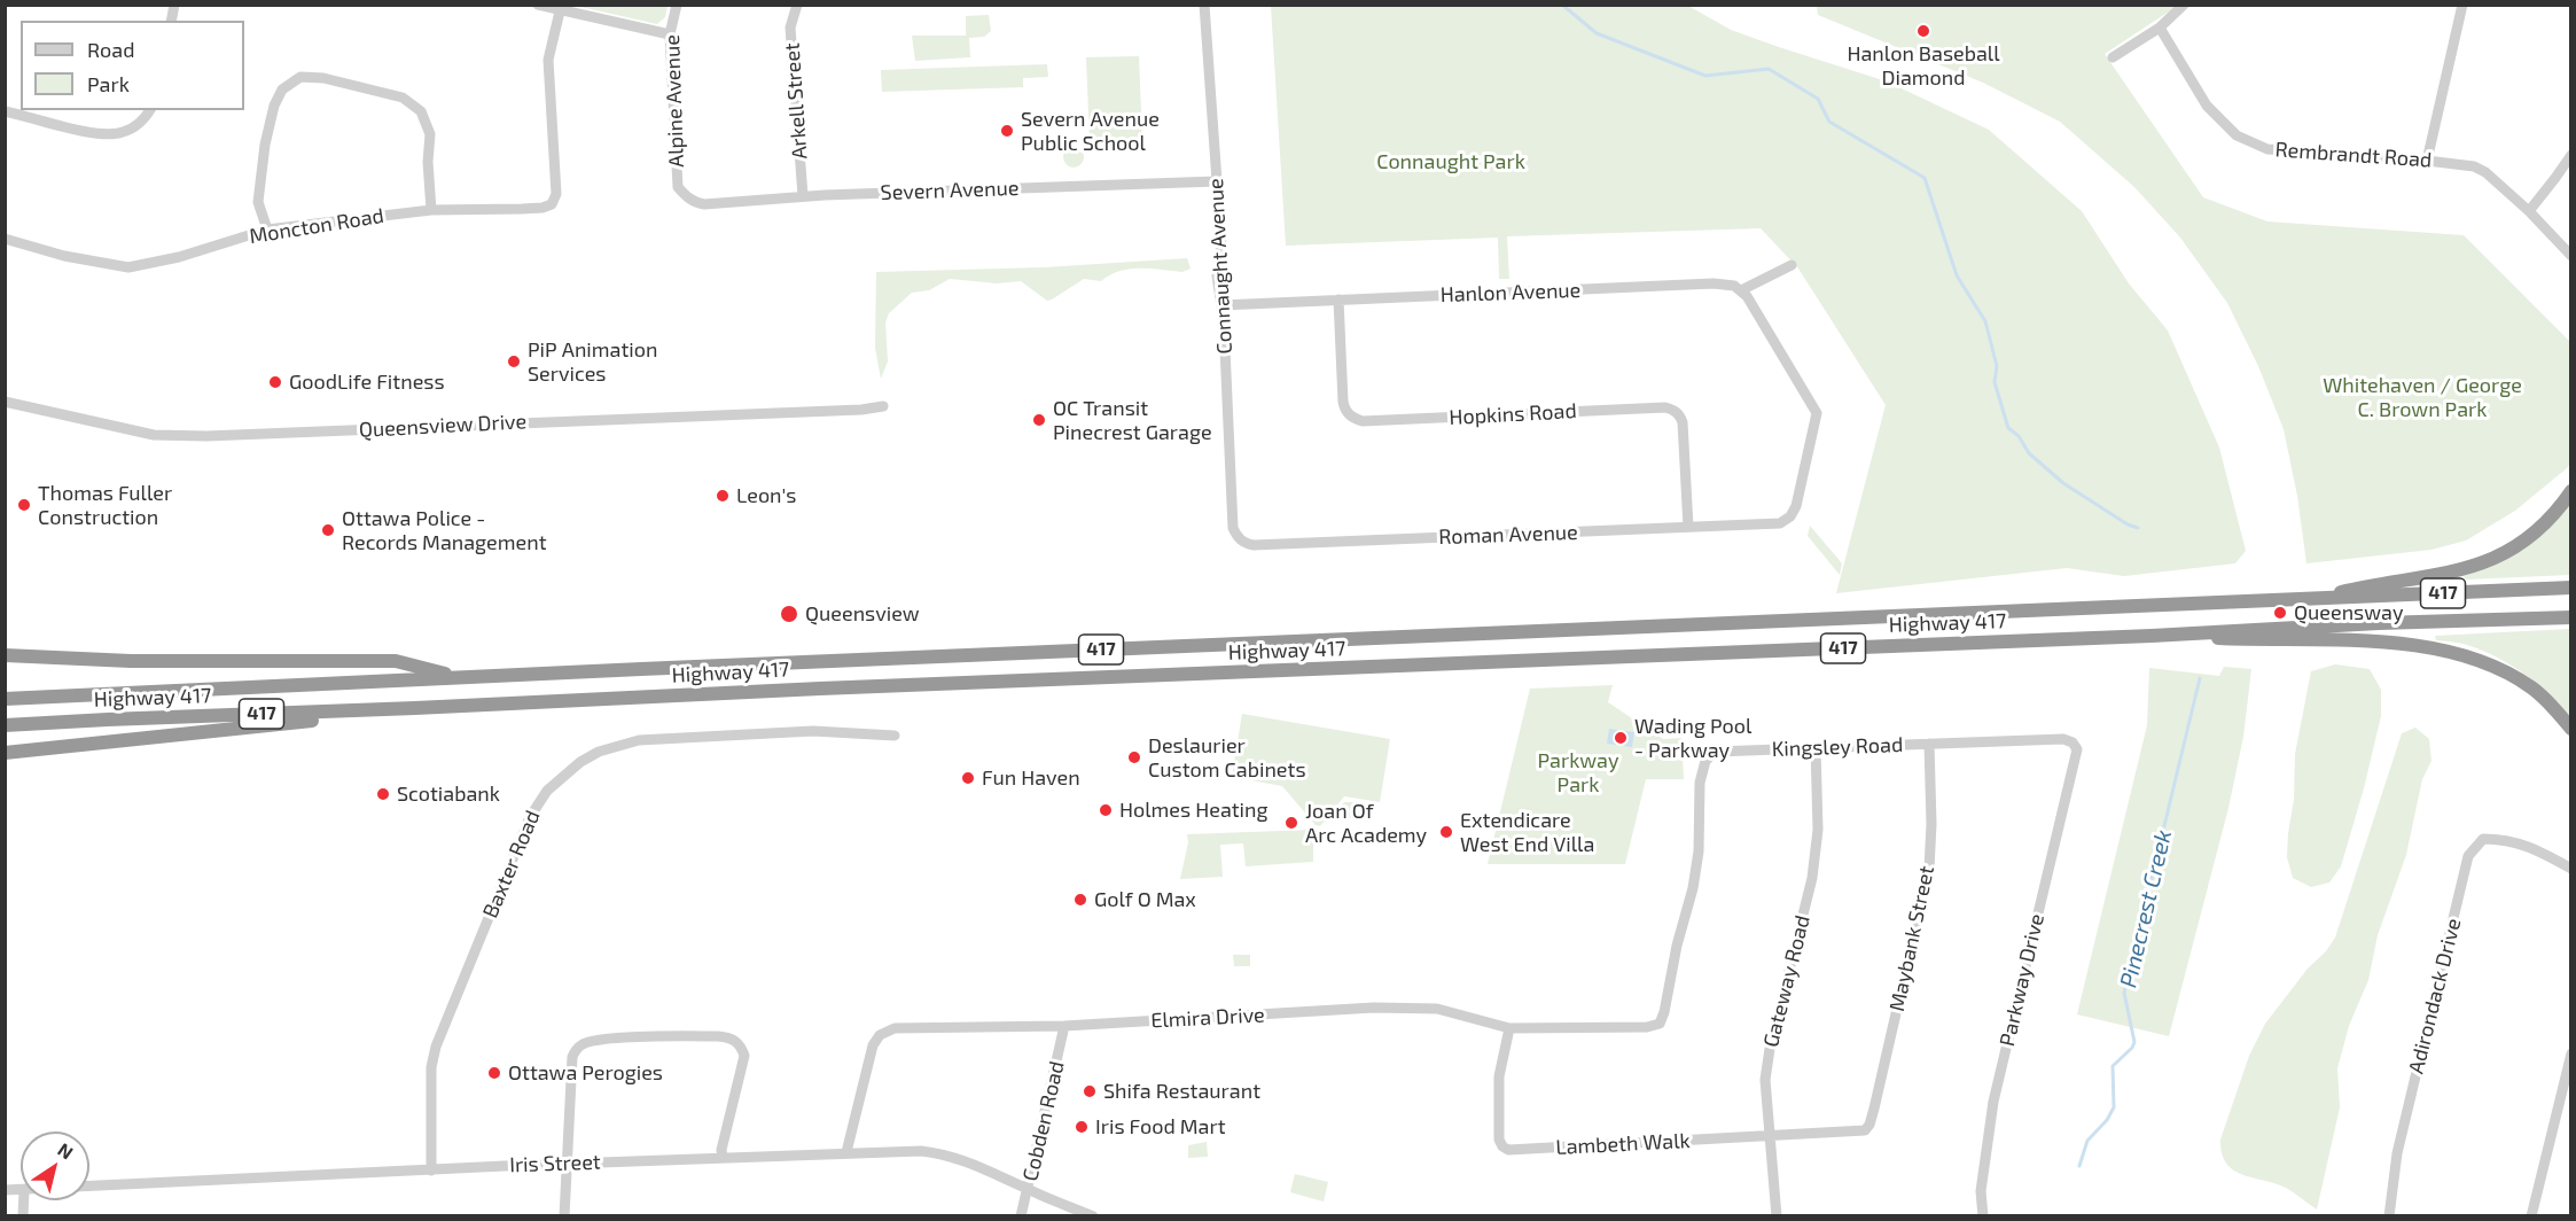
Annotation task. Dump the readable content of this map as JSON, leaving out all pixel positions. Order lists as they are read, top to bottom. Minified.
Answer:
{"streets":{"highway":["417","Highway 417"],"street":["Alpine Avenue","Arkell Street","Rembrandt Road","Severn Avenue","Moncton Road","Connaught Avenue","Hanlon Avenue","Hopkins Road","Queensview Drive","Roman Avenue","Kingsley Road","Baxter Road","Maybank Street","Parkway Drive","Gateway Road","Adirondack Drive","Elmira Drive","Cobden Road","Lambeth Walk","Iris Street"]},"crossings":[["Alpine Avenue","Severn Avenue"],["Arkell Street","Severn Avenue"],["Severn Avenue","Connaught Avenue"],["Connaught Avenue","Hanlon Avenue"],["Connaught Avenue","Roman Avenue"],["Hanlon Avenue","Hopkins Road"],["Hanlon Avenue","Roman Avenue"],["Hopkins Road","Roman Avenue"],["417","Highway 417"],["Kingsley Road","Maybank Street"],["Kingsley Road","Parkway Drive"],["Kingsley Road","Gateway Road"],["Kingsley Road","Elmira Drive"],["Baxter Road","Iris Street"],["Maybank Street","Lambeth Walk"],["Gateway Road","Lambeth Walk"],["Elmira Drive","Cobden Road"],["Elmira Drive","Lambeth Walk"],["Elmira Drive","Iris Street"],["Cobden Road","Iris Street"]],"water":["Pinecrest Creek"],"parks":["Connaught Park","Whitehaven / George C. Brown Park","Parkway Park"],"places":["Hanlon Baseball Diamond","Severn Avenue Public School","PiP Animation Services","GoodLife Fitness","OC Transit Pinecrest Garage","Leon's","Thomas Fuller Construction","Ottawa Police - Records Management","Queensway","Queensview","Wading Pool - Parkway","Deslaurier Custom Cabinets","Fun Haven","Scotiabank","Holmes Heating","Joan Of Arc Academy","Extendicare West End Villa","Golf O Max","Ottawa Perogies","Shifa Restaurant","Iris Food Mart"],"legend":["Road","Park"],"north":"top right"}
